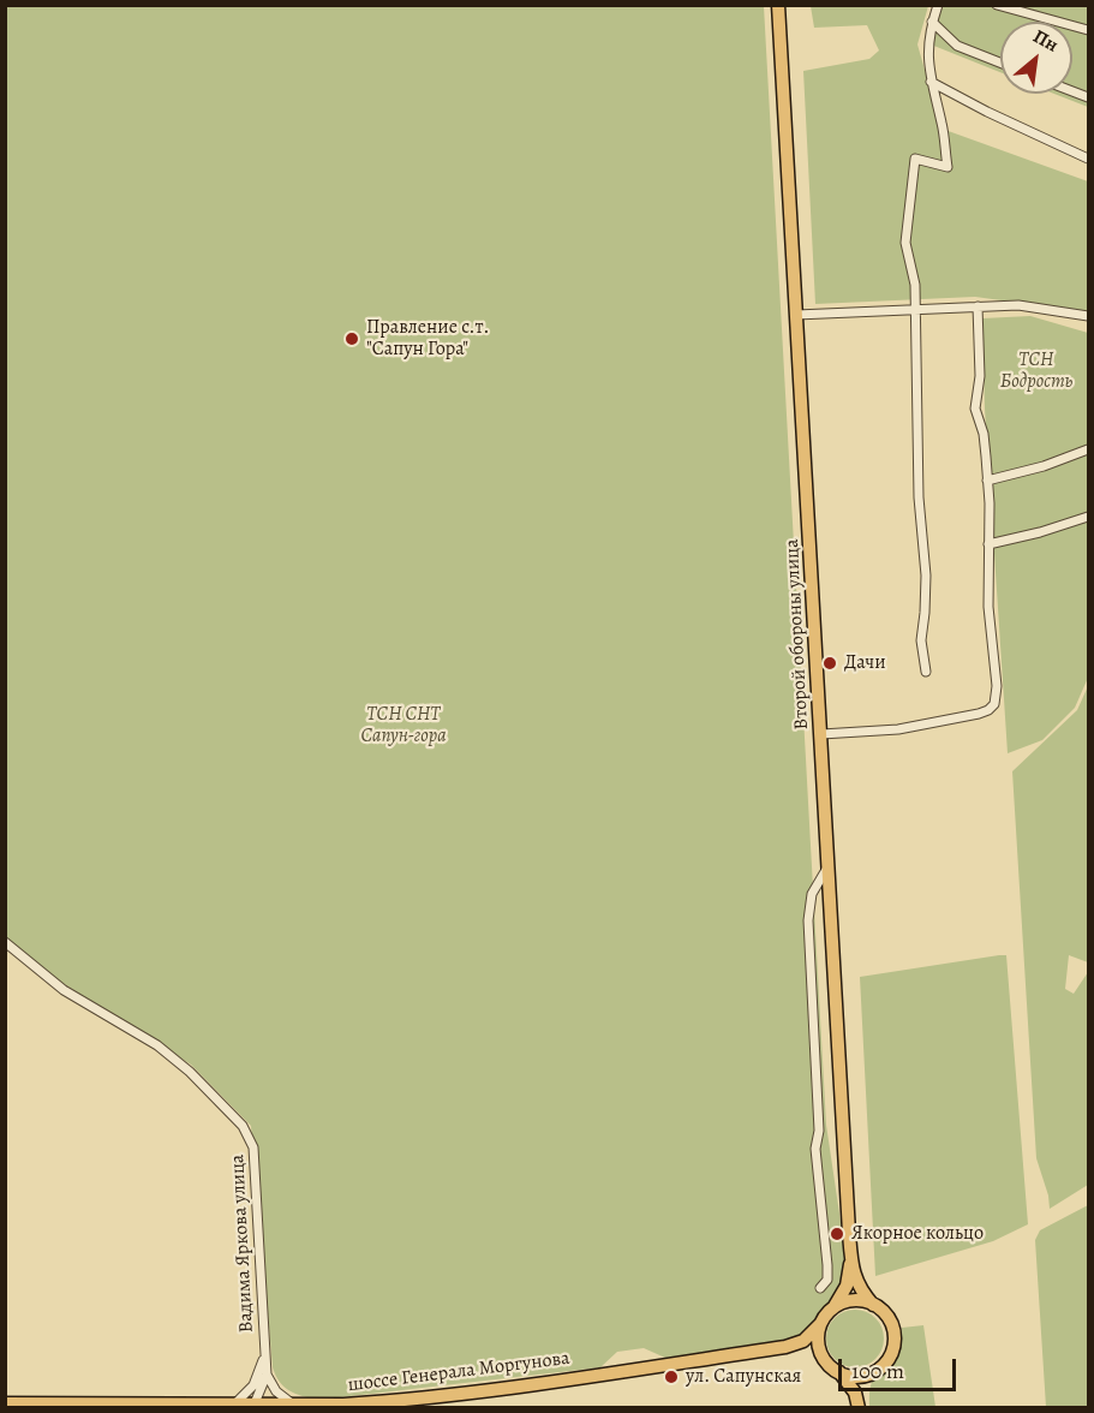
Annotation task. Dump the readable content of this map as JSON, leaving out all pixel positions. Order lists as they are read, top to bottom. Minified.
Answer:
{"streets":{"main road":["Второй обороны улица","шоссе Генерала Моргунова"],"street":["Вадима Яркова улица"]},"parks":["ТСН Бодрость","ТСН СНТ Сапун-гора"],"places":["Правление с.т. \"Сапун Гора\"","Дачи","Якорное кольцо","ул. Сапунская"],"scale_bar":"100 m","north":"top right"}
